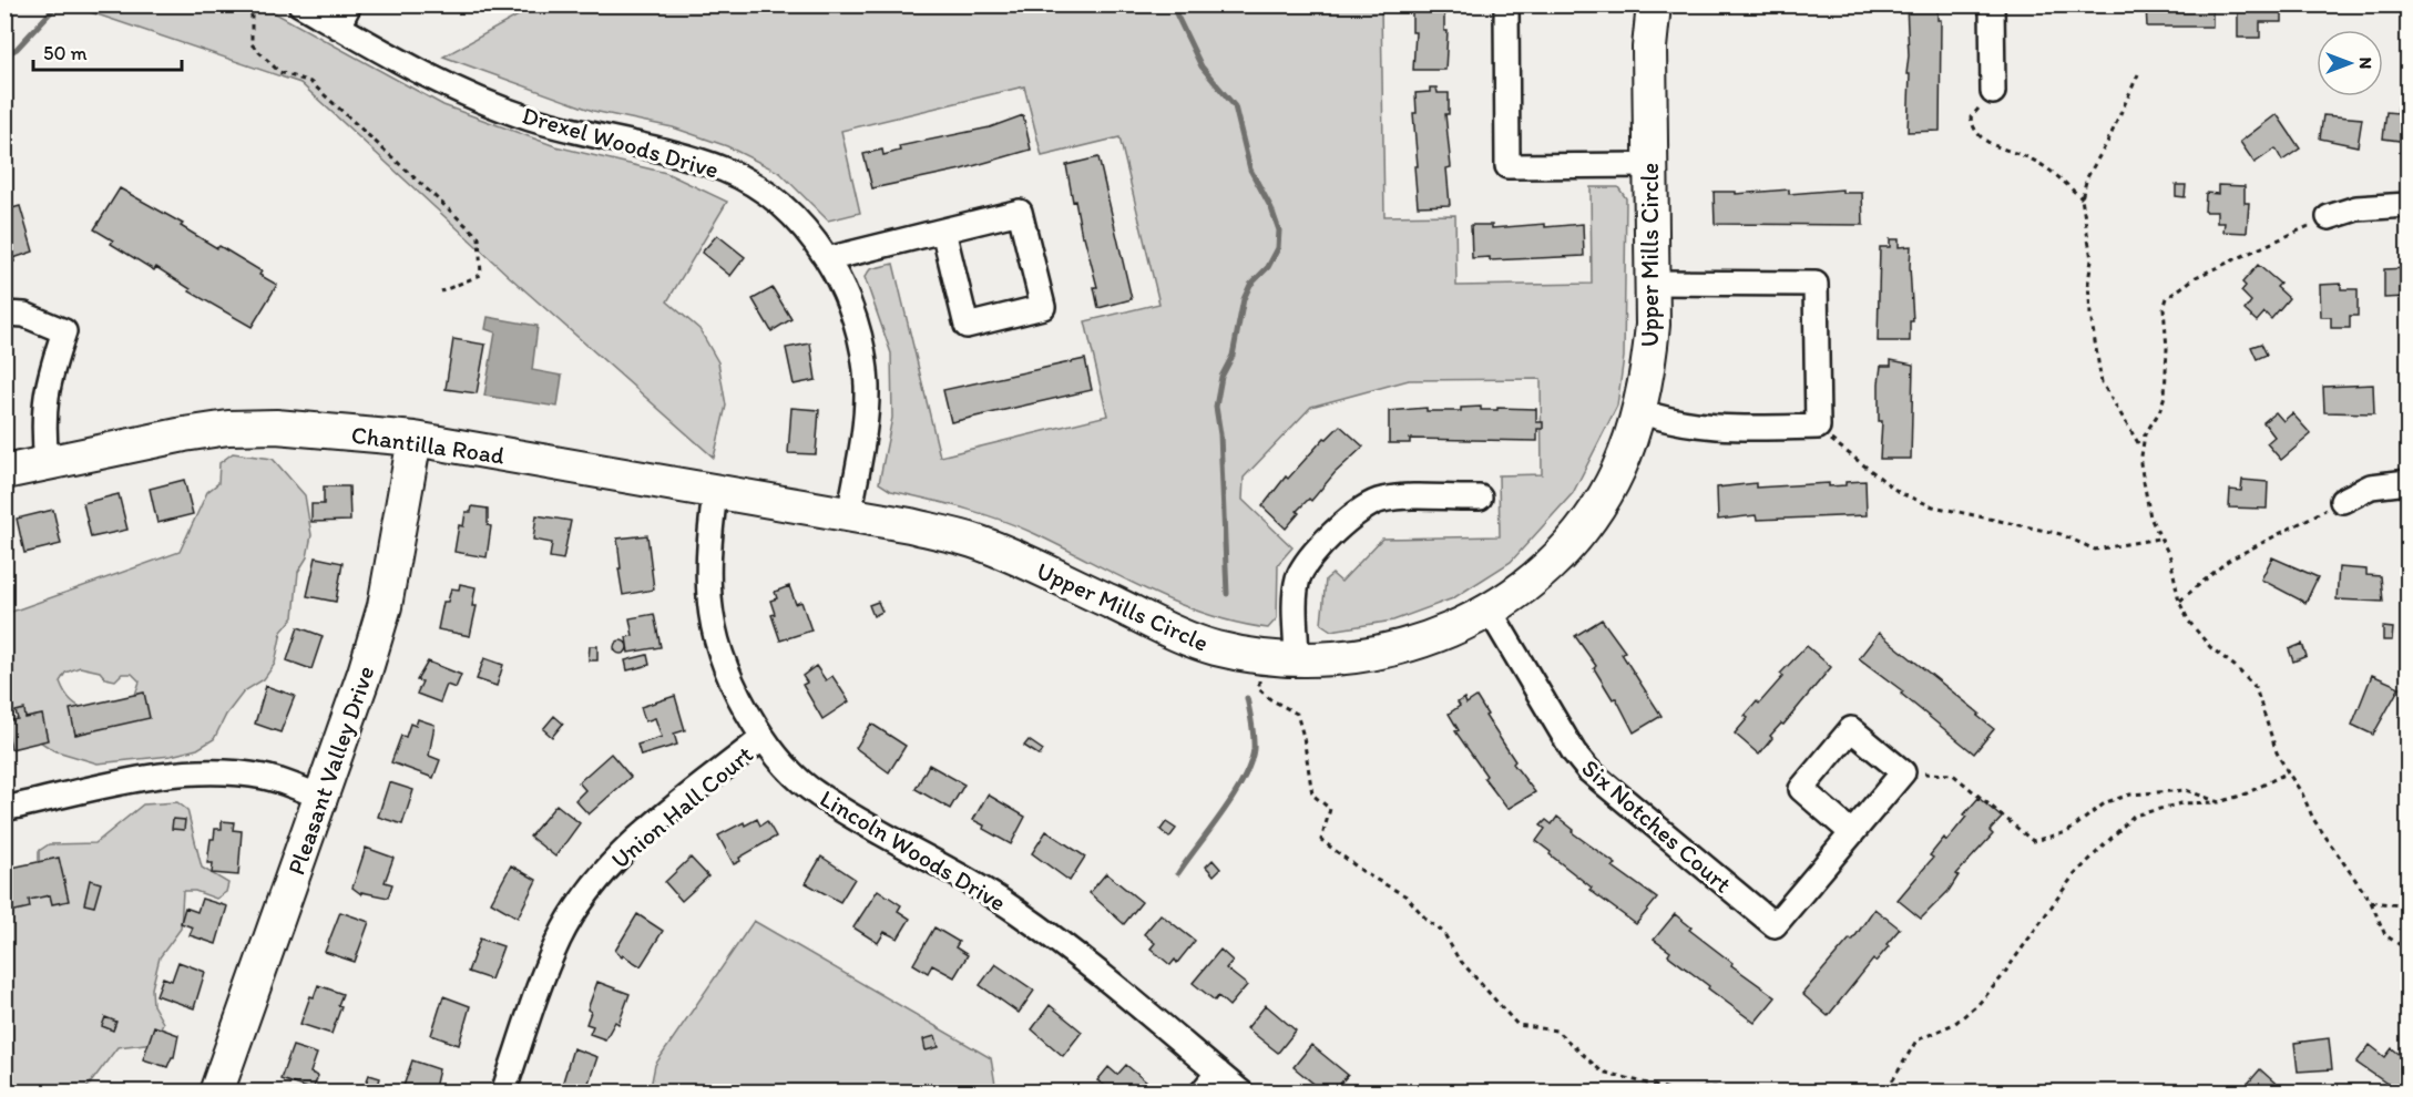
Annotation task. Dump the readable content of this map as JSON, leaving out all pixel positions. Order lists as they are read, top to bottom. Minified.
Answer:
{"streets":{"street":["Drexel Woods Drive","Upper Mills Circle","Chantilla Road","Pleasant Valley Drive","Union Hall Court","Six Notches Court","Lincoln Woods Drive"]},"crossings":[["Drexel Woods Drive","Upper Mills Circle"],["Drexel Woods Drive","Chantilla Road"],["Upper Mills Circle","Chantilla Road"],["Upper Mills Circle","Six Notches Court"],["Chantilla Road","Pleasant Valley Drive"],["Chantilla Road","Lincoln Woods Drive"],["Union Hall Court","Lincoln Woods Drive"]],"scale_bar":"50 m","north":"right"}
